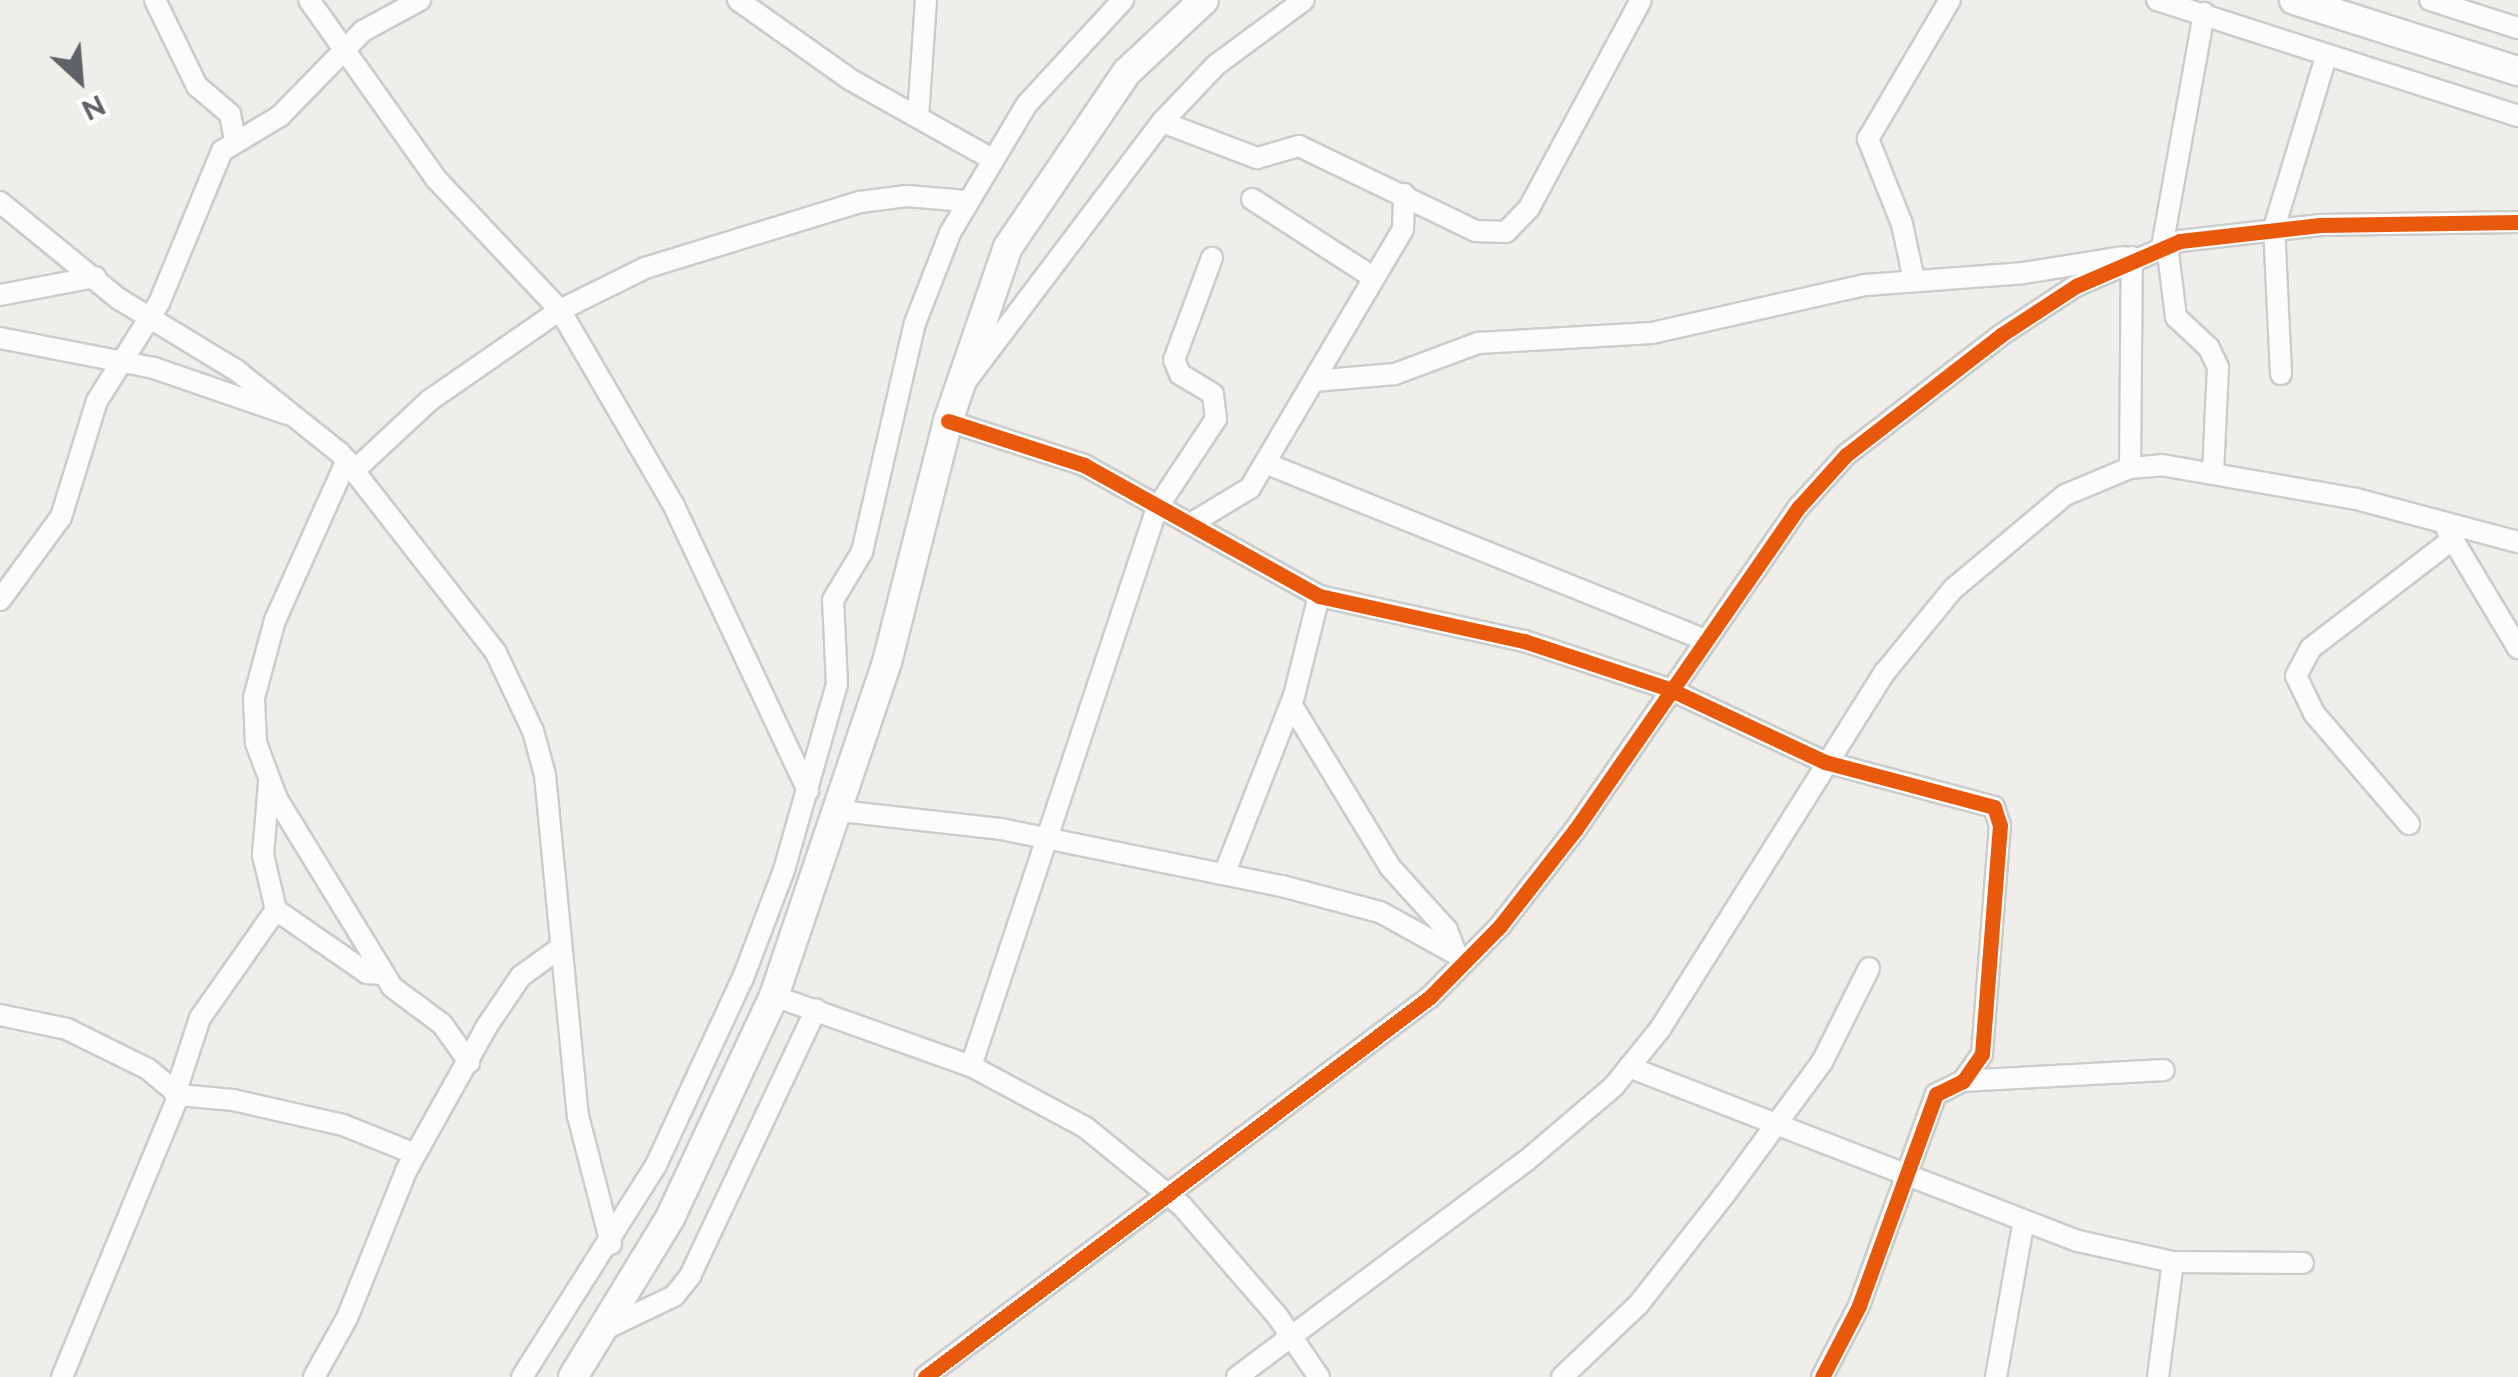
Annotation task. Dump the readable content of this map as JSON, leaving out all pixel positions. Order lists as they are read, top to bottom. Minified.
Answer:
{"north":"bottom right"}
